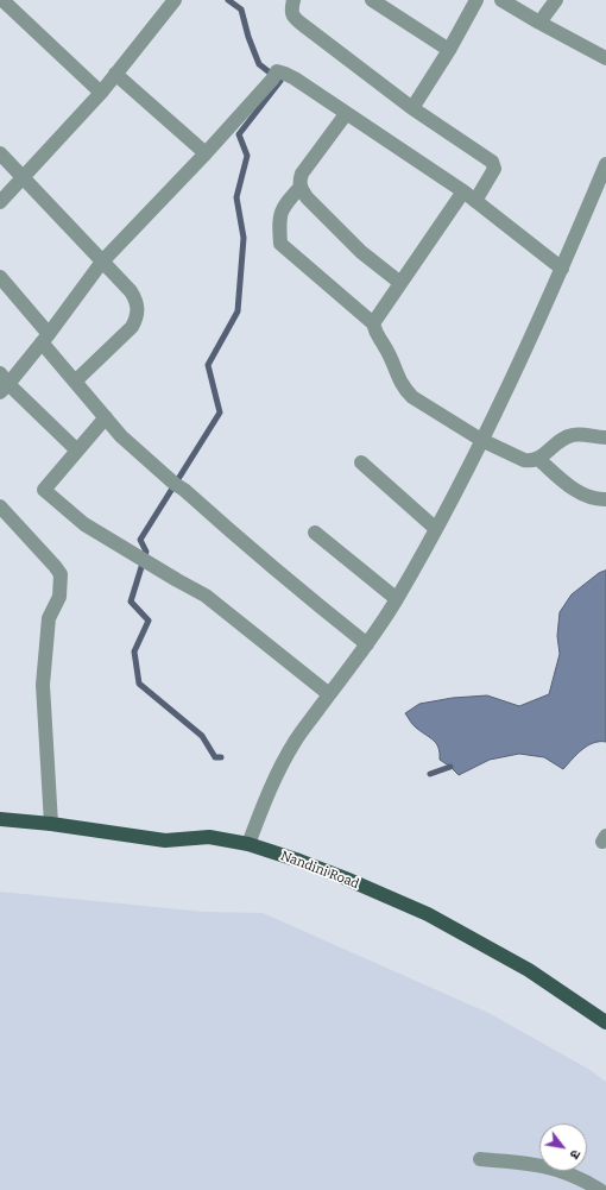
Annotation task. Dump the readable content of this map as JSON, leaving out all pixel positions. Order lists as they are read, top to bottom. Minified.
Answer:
{"streets":{"main road":["Nandini Road"]},"north":"bottom right"}
